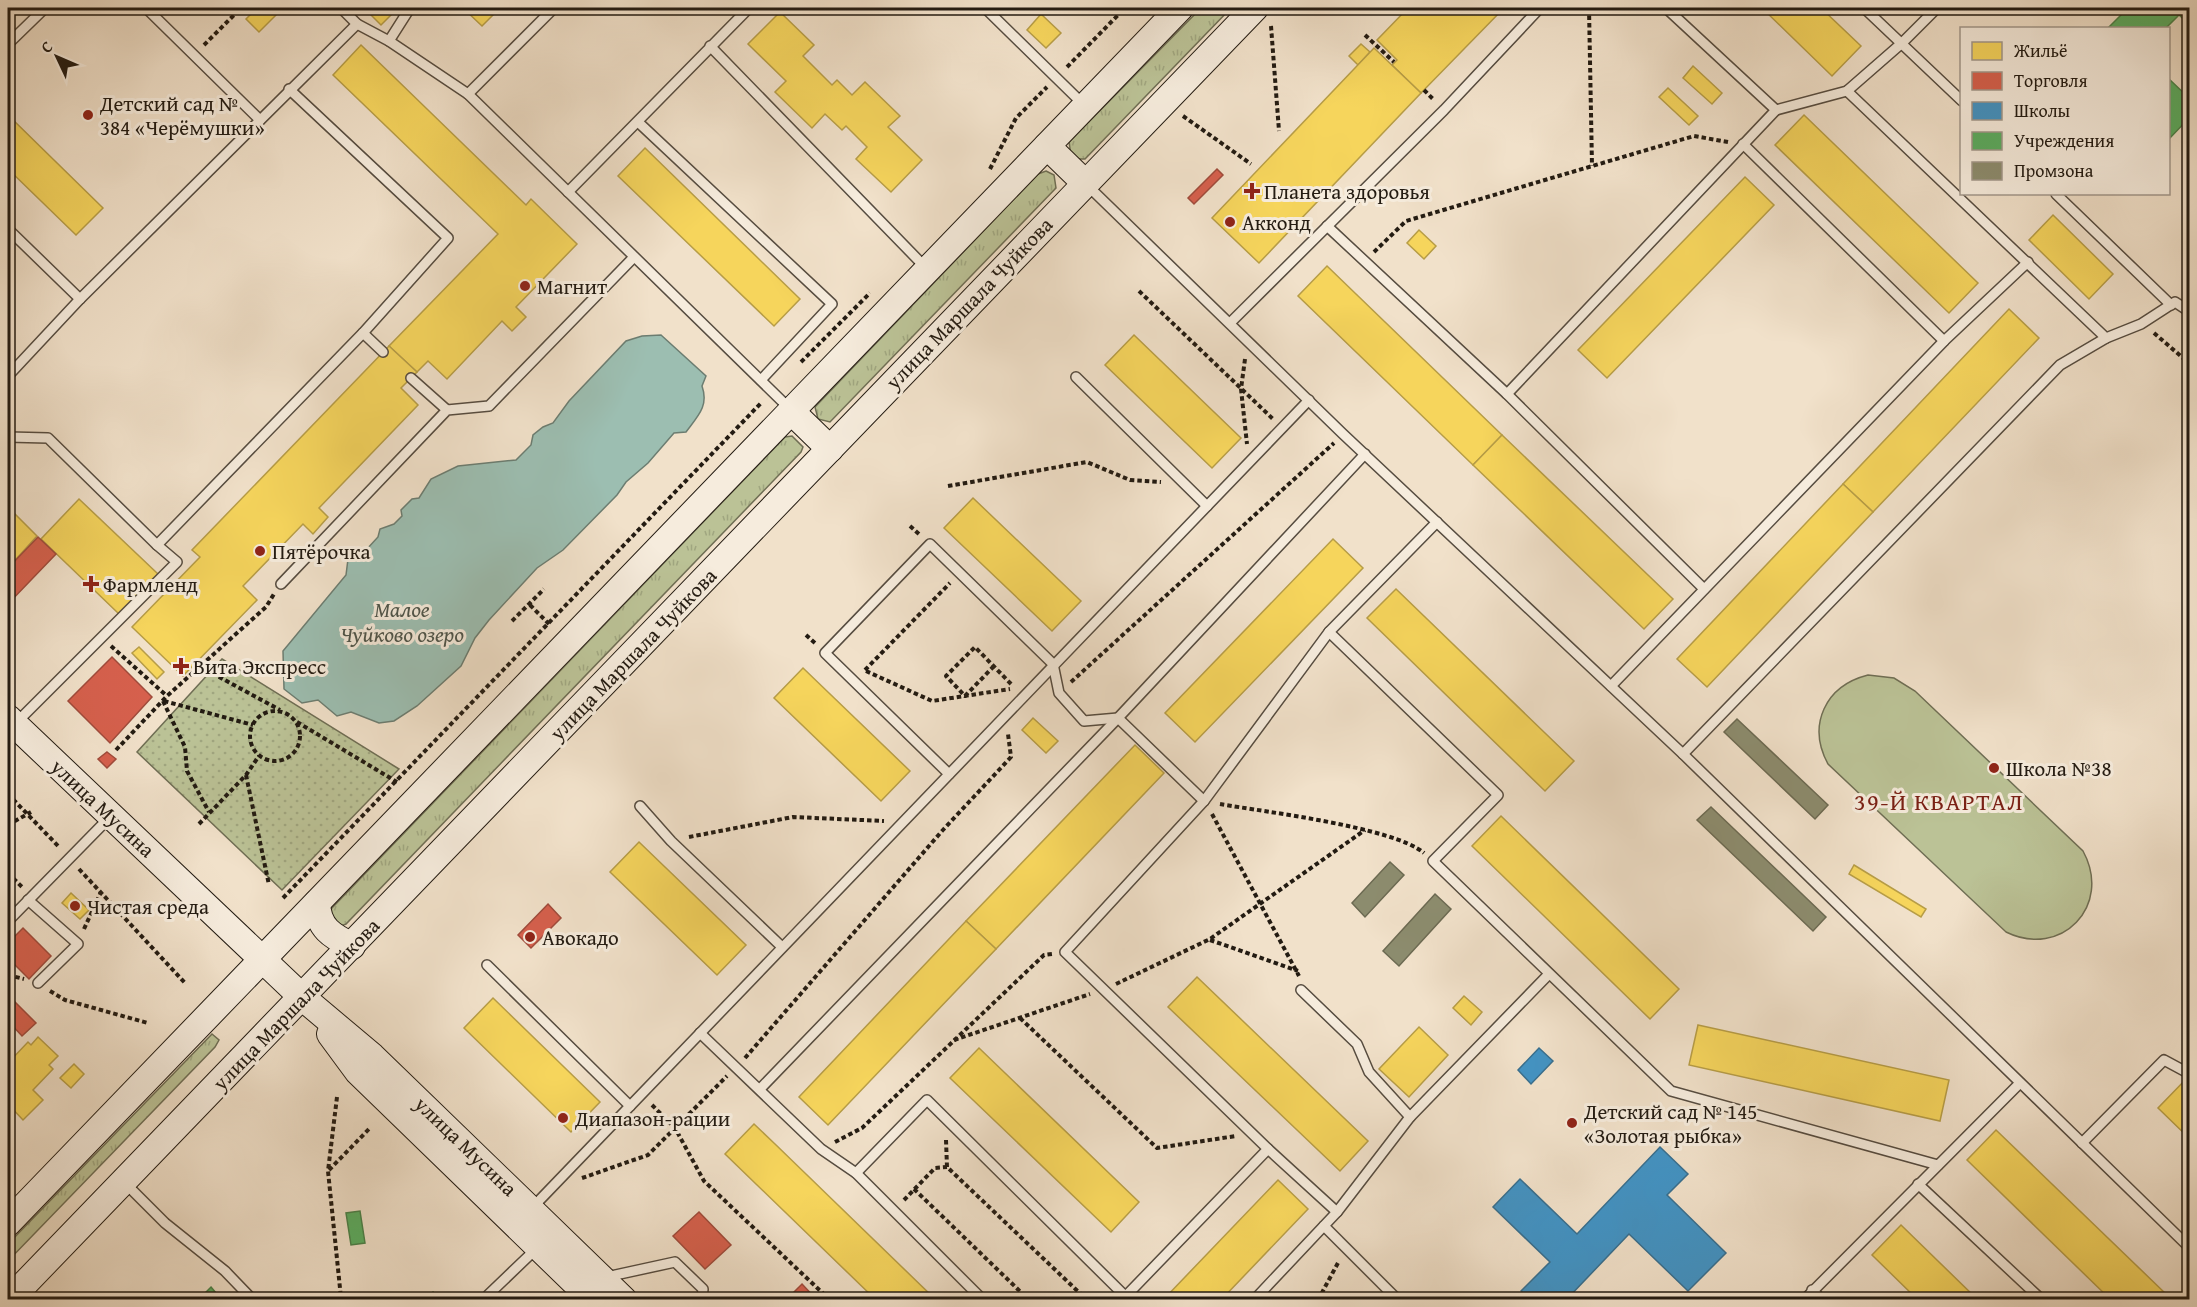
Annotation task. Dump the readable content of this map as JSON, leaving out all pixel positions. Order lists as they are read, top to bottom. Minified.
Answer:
{"streets":{"main road":["улица Маршала Чуйкова","улица Мусина"]},"crossings":[["улица Маршала Чуйкова","улица Мусина"]],"districts":["39-Й КВАРТАЛ"],"water":["Малое Чуйково озеро"],"places":{"other":["Детский сад № 384 «Черёмушки»","Акконд","Магнит","Пятёрочка","Школа №38","Чистая среда","Авокадо","Диапазон-рации","Детский сад № 145 «Золотая рыбка»"],"health":["Планета здоровья","Фармленд","Вита Экспресс"]},"legend":["Жильё","Торговля","Школы","Учреждения","Промзона"],"north":"top left"}
